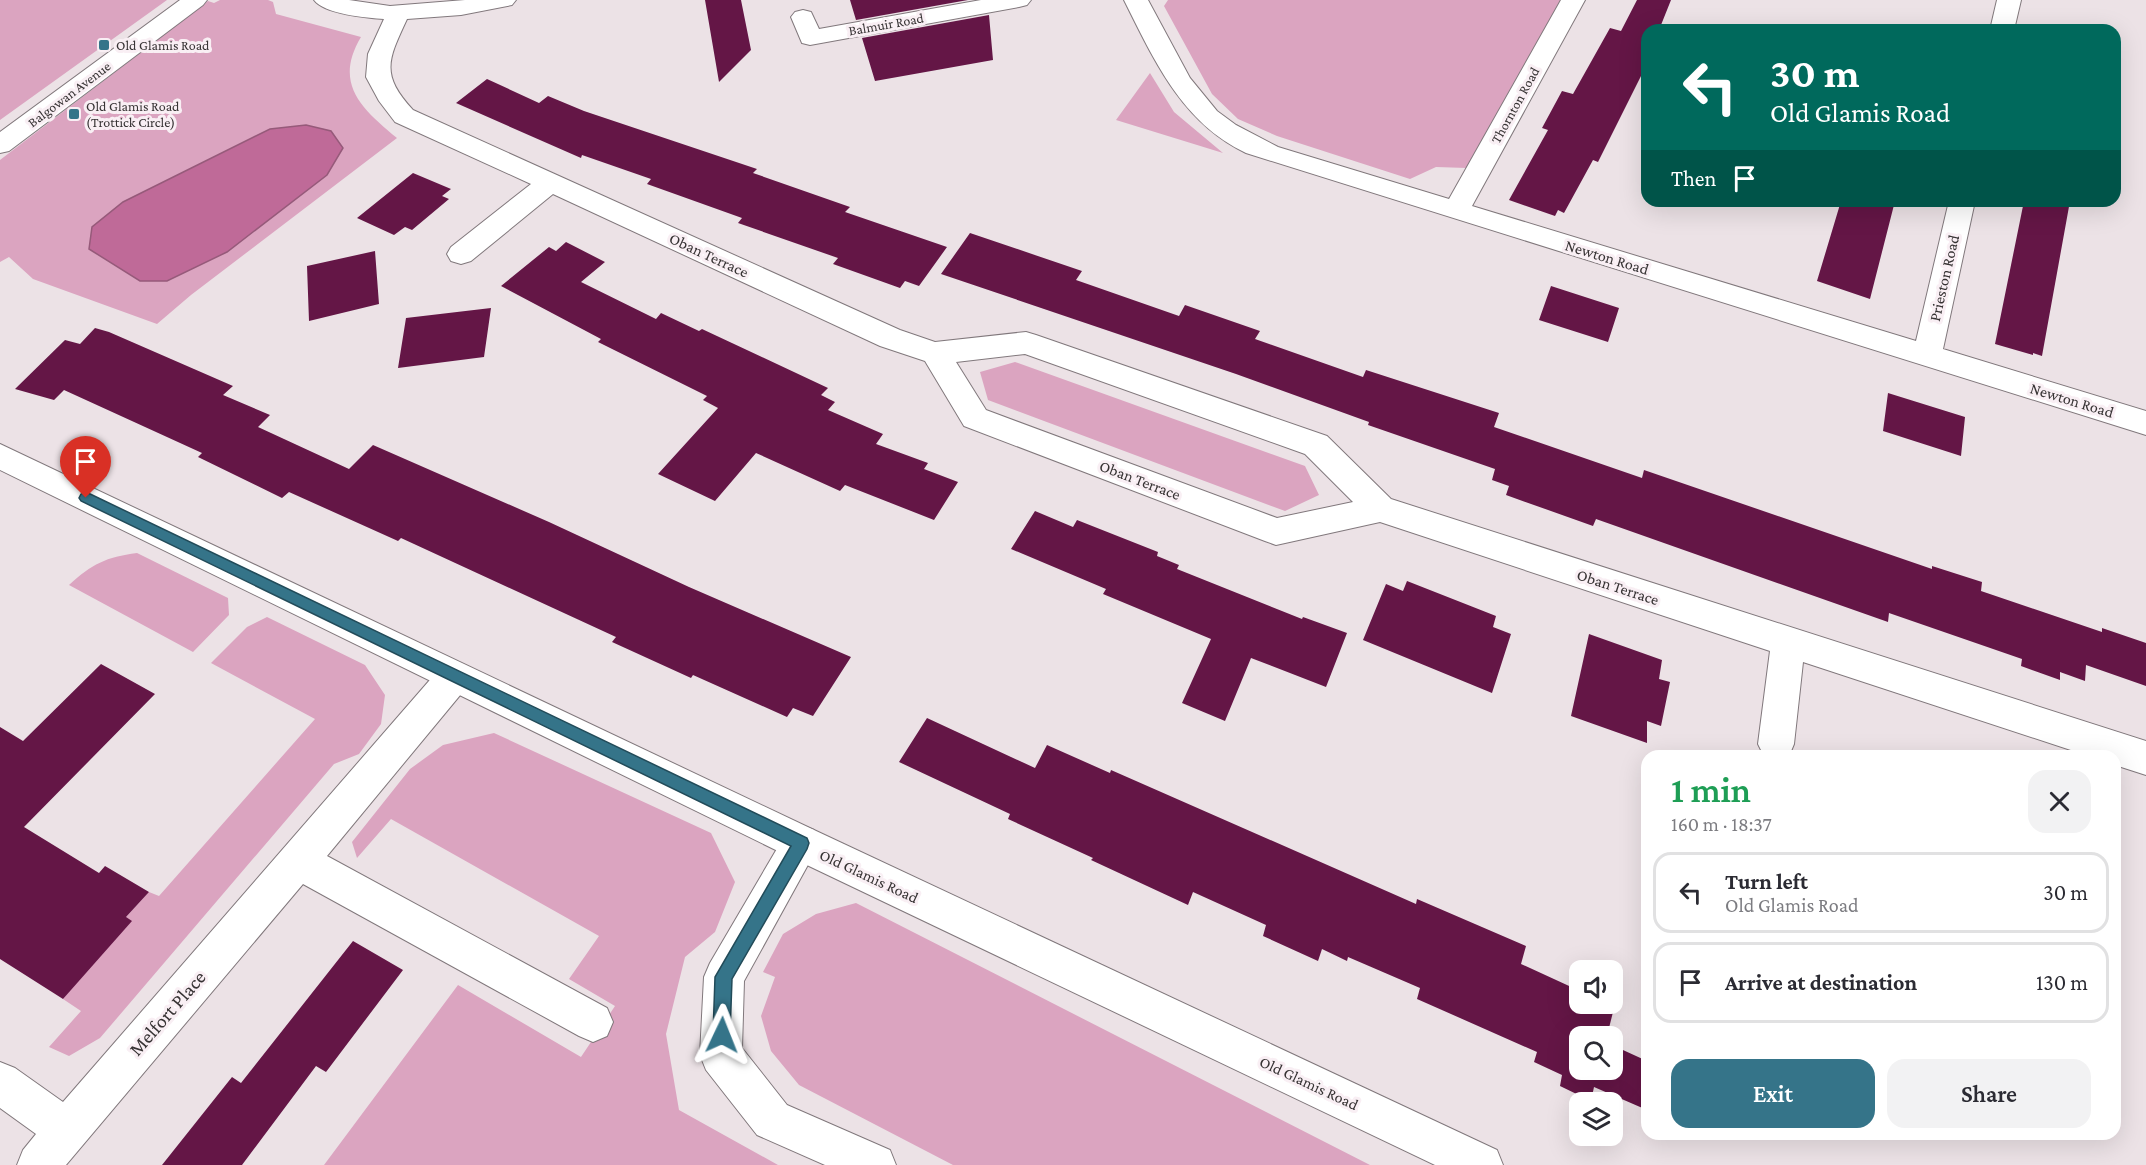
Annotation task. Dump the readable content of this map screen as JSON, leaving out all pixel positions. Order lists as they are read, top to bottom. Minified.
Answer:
{"streets":{"street":["Balmuir Road","Balgowan Avenue","Thornton Road","Oban Terrace","Newton Road","Prieston Road","Old Glamis Road","Melfort Place"]},"crossings":[["Thornton Road","Newton Road"],["Newton Road","Prieston Road"],["Old Glamis Road","Melfort Place"]],"places":{"transit":["Old Glamis Road","Old Glamis Road (Trottick Circle)"]},"page":{"turn":["30 m","Old Glamis Road"],"then":"Then","heading":["1 min","160 m · 18:37"],"list":[{"name":"Turn left","note":"Old Glamis Road","value":"30 m"},{"name":"Arrive at destination","value":"130 m"}],"buttons":["Exit","Share"]}}
